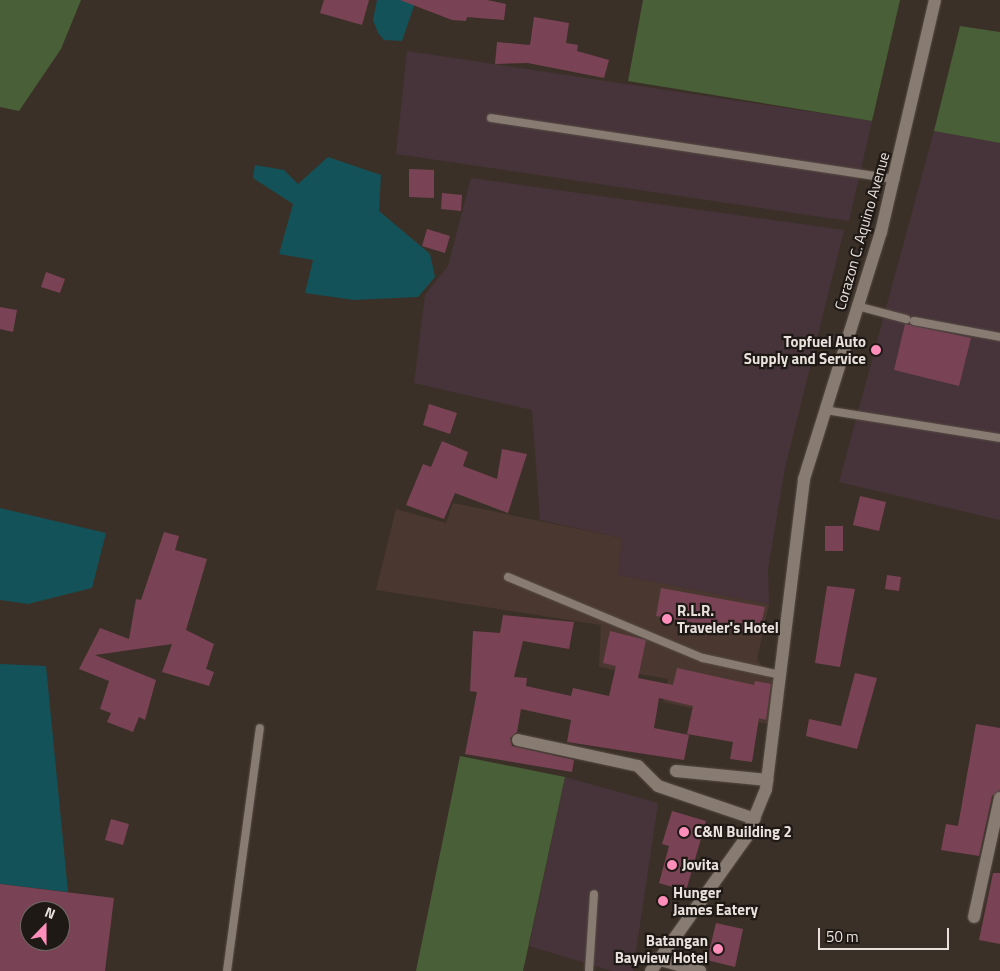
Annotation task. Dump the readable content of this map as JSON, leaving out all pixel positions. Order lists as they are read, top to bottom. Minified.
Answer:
{"streets":{"main road":["Corazon C. Aquino Avenue"]},"places":["Topfuel Auto Supply and Service","R.L.R. Traveler's Hotel","C&N Building 2","Jovita","Hunger James Eatery","Batangan Bayview Hotel"],"scale_bar":"50 m","north":"top"}
